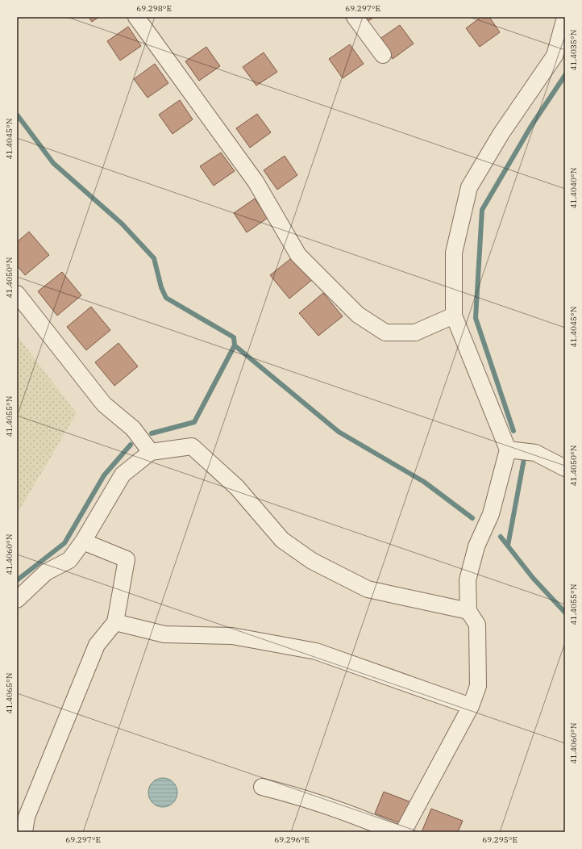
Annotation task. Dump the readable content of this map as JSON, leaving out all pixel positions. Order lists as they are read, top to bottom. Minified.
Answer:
{"coordinates":["69.298°E","69.297°E","41.4035°N","41.4045°N","41.4040°N","41.4050°N","41.4055°N","41.4060°N","41.4065°N","69.296°E","69.295°E"]}
